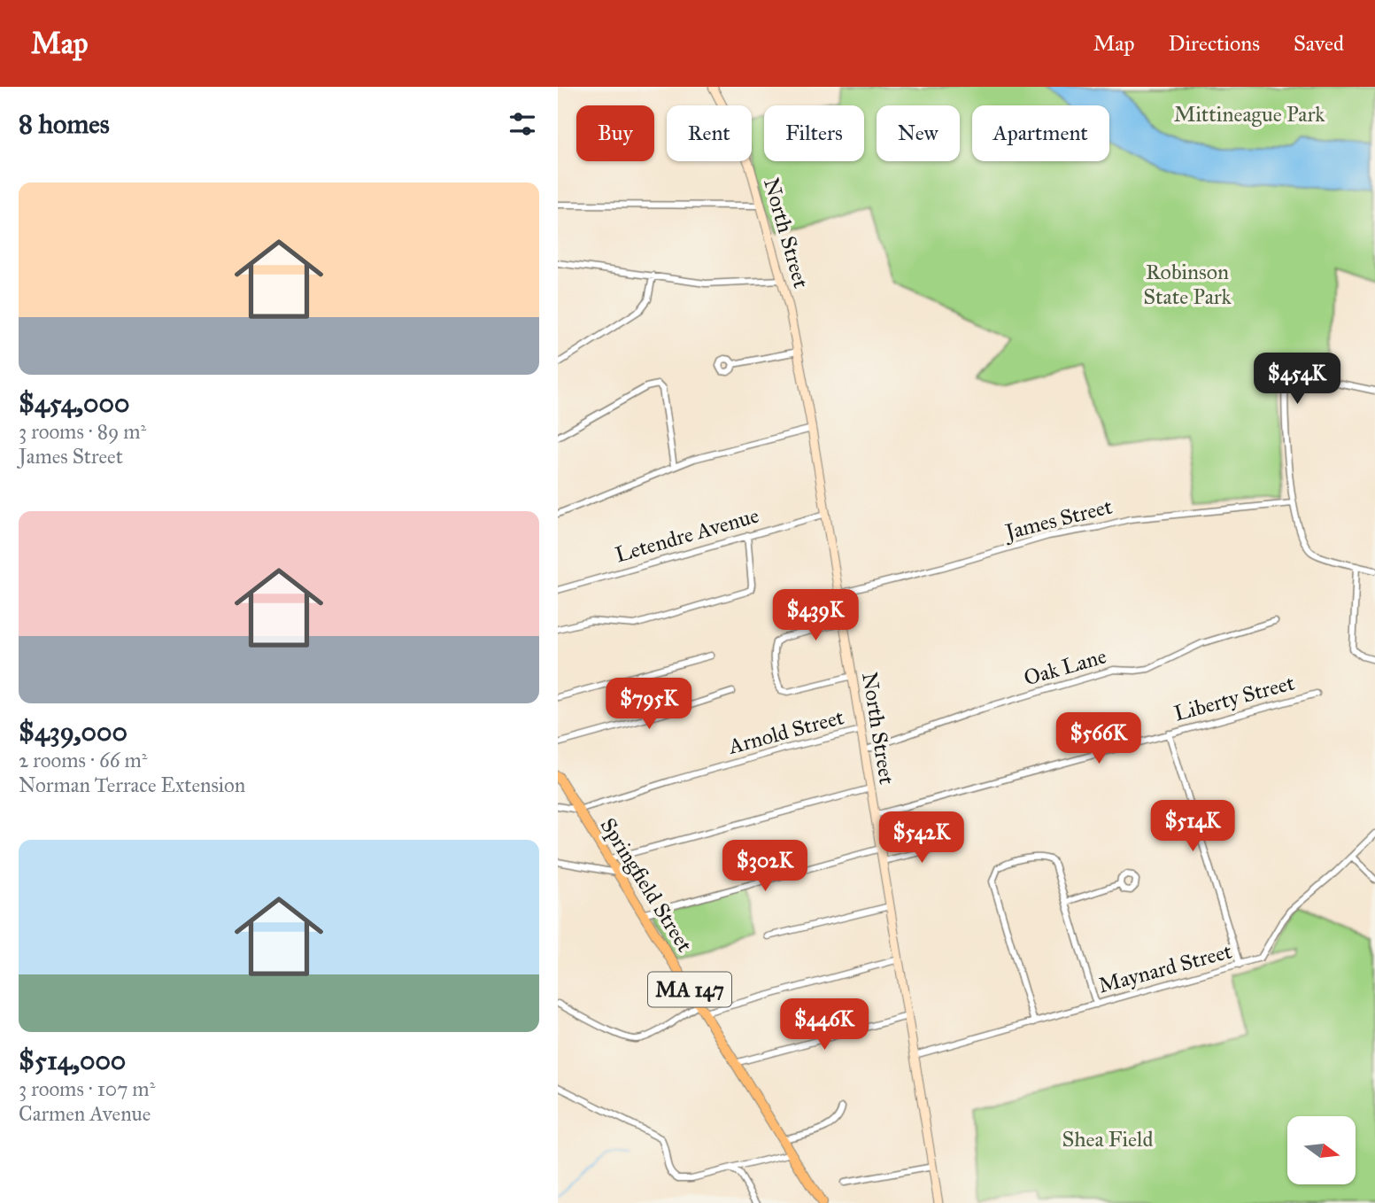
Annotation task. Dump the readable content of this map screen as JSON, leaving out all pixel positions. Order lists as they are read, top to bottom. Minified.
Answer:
{"streets":{"main road":["North Street","Springfield Street","MA 147"],"street":["James Street","Letendre Avenue","Oak Lane","Liberty Street","Arnold Street","Maynard Street"]},"crossings":[["North Street","James Street"],["North Street","Letendre Avenue"],["North Street","Oak Lane"],["North Street","Liberty Street"],["North Street","Arnold Street"],["North Street","Maynard Street"],["Arnold Street","Springfield Street"]],"parks":["Mittineague Park","Robinson State Park","Shea Field"],"north":"right","page":{"header":"Map","nav":["Map","Directions","Saved"],"heading":"8 homes","chip":["Buy","Rent","Filters","New","Apartment"],"list":[{"name":"$454,000","note":"3 rooms · 89 m² · James Street"},{"name":"$439,000","note":"2 rooms · 66 m² · Norman Terrace Extension"},{"name":"$514,000","note":"3 rooms · 107 m² · Carmen Avenue"}],"price":["$454K","$439K","$795K","$566K","$514K","$542K","$302K","$446K"]}}
